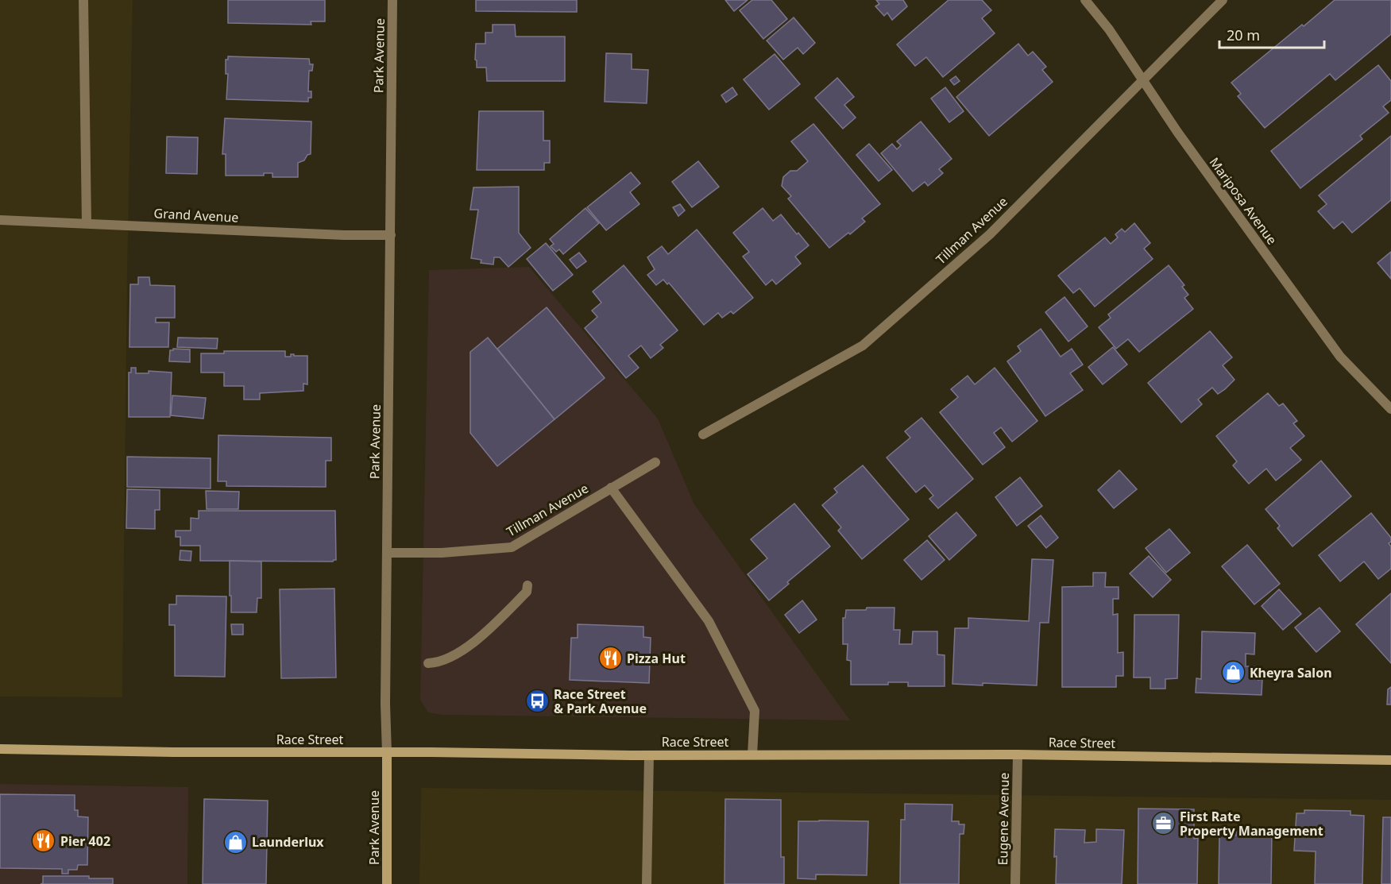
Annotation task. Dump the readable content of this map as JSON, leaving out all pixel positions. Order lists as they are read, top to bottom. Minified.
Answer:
{"streets":{"main road":["Park Avenue","Race Street"],"street":["Mariposa Avenue","Grand Avenue","Tillman Avenue","Eugene Avenue"]},"crossings":[["Park Avenue","Grand Avenue"],["Park Avenue","Tillman Avenue"],["Park Avenue","Race Street"],["Mariposa Avenue","Tillman Avenue"],["Race Street","Eugene Avenue"]],"places":{"restaurant":["Pizza Hut","Pier 402"],"shop":["Kheyra Salon","Launderlux"],"bus stop":["Race Street & Park Avenue"],"office":["First Rate Property Management"]},"scale_bar":"20 m"}
